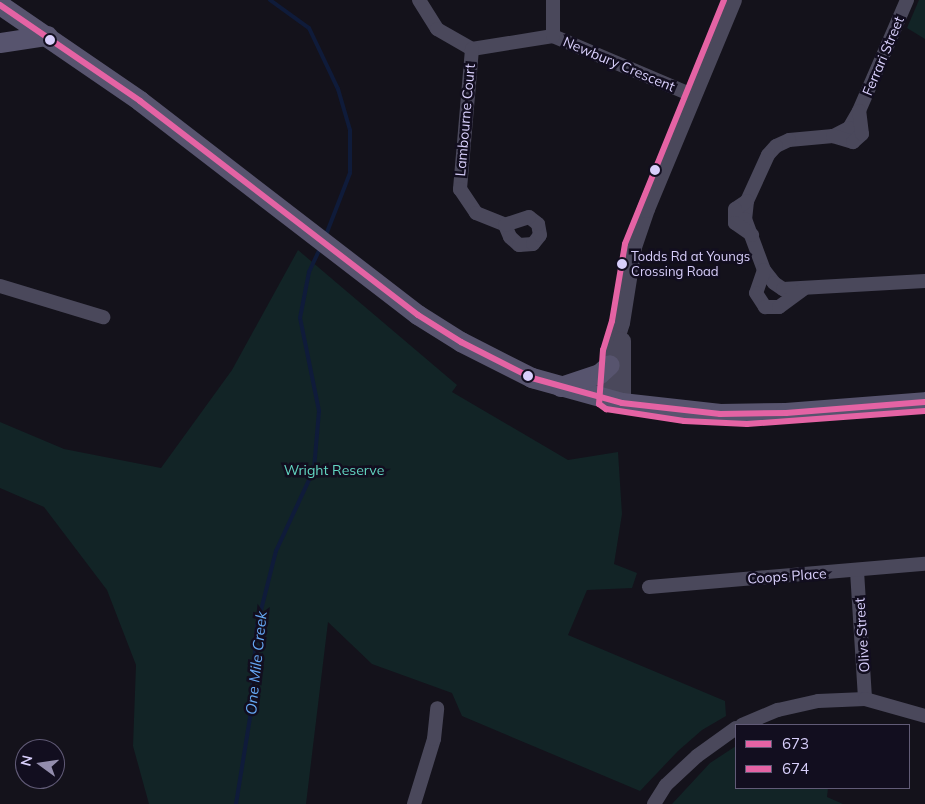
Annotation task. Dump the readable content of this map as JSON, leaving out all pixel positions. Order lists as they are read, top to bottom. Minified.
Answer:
{"streets":{"street":["Ferrari Street","Newbury Crescent","Lambourne Court","Coops Place","Olive Street"]},"crossings":[["Newbury Crescent","Lambourne Court"],["Coops Place","Olive Street"]],"water":["One Mile Creek"],"parks":["Wright Reserve"],"places":["Todds Rd at Youngs Crossing Road"],"lines":["transit line 674","transit line 673"],"legend":["673","674"],"north":"left"}
